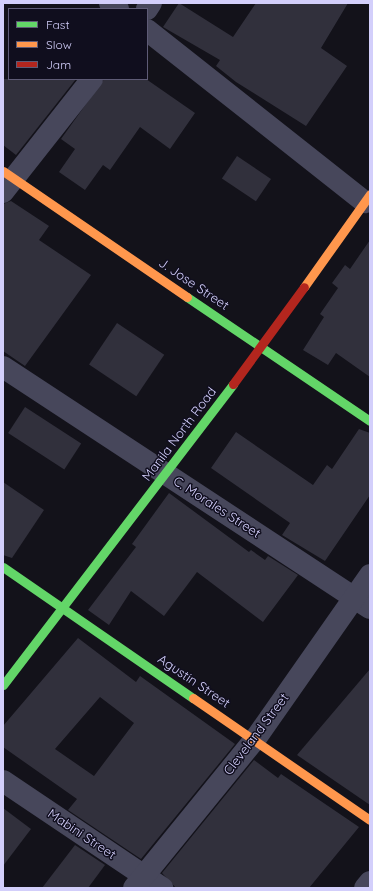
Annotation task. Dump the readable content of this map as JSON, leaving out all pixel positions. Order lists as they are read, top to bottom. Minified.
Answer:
{"streets":{"main road":["J. Jose Street","Manila North Road","Agustin Street"],"street":["C. Morales Street","Cleveland Street","Mabini Street"]},"crossings":[["J. Jose Street","Manila North Road"],["Manila North Road","C. Morales Street"],["Manila North Road","Agustin Street"],["C. Morales Street","Cleveland Street"],["Agustin Street","Cleveland Street"],["Cleveland Street","Mabini Street"]],"legend":["Fast","Slow","Jam"]}
